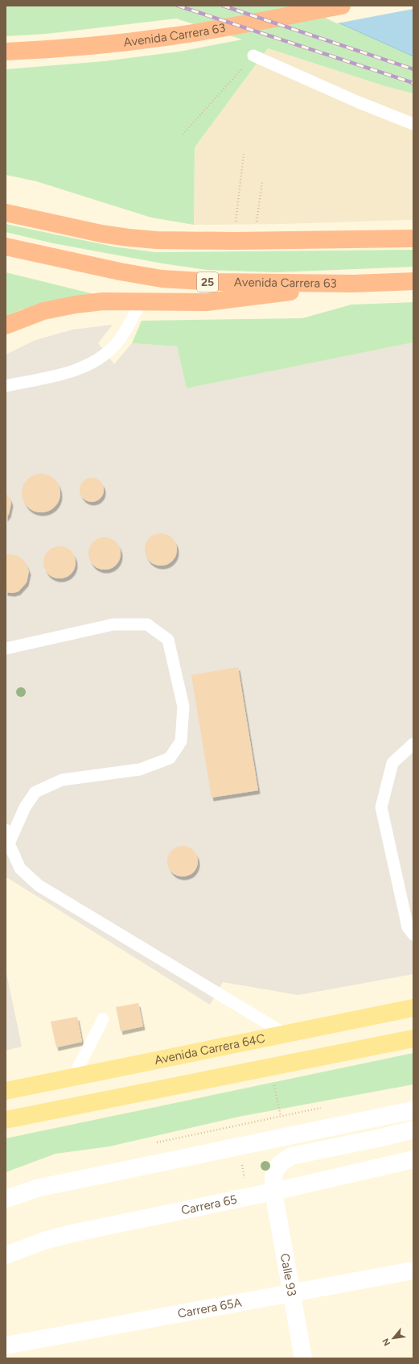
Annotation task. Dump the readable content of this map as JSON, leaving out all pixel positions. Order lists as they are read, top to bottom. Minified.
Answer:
{"streets":{"highway":["Avenida Carrera 63","25"],"main road":["Avenida Carrera 64C","Carrera 65","Calle 93","Carrera 65A"]},"crossings":[["Carrera 65","Calle 93"],["Calle 93","Carrera 65A"]],"north":"bottom left"}
